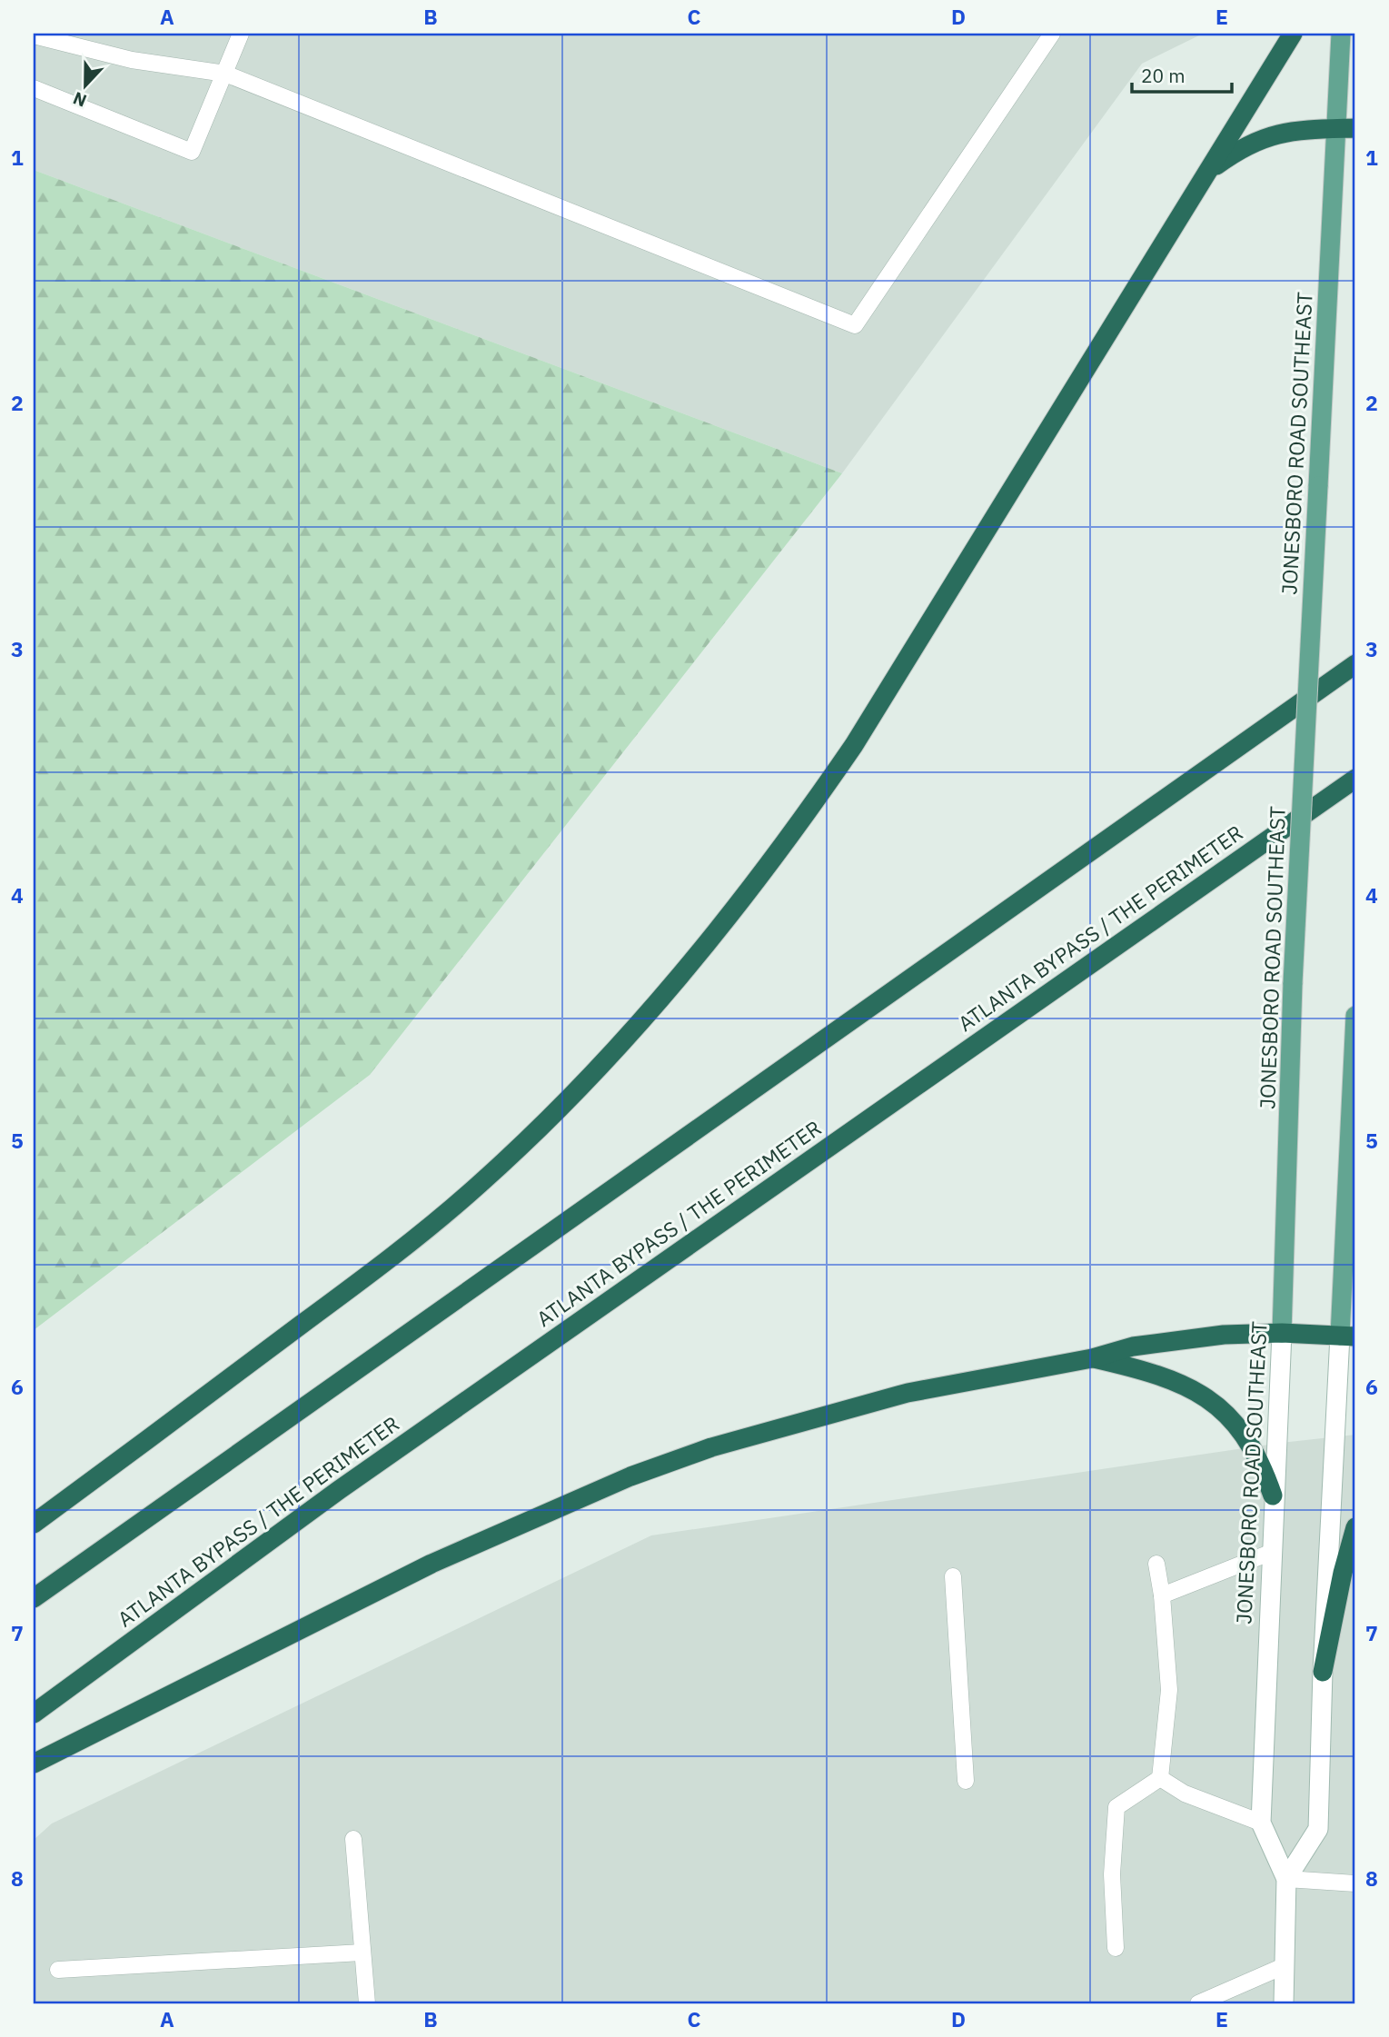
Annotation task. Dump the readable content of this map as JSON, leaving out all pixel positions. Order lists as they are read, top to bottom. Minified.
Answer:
{"streets":{"highway":["ATLANTA BYPASS / THE PERIMETER"],"main road":["JONESBORO ROAD SOUTHEAST"]},"scale_bar":"20 m","north":"bottom","grid":{"columns":["A","B","C","D","E"],"rows":["1","2","3","4","5","6","7","8"]}}
